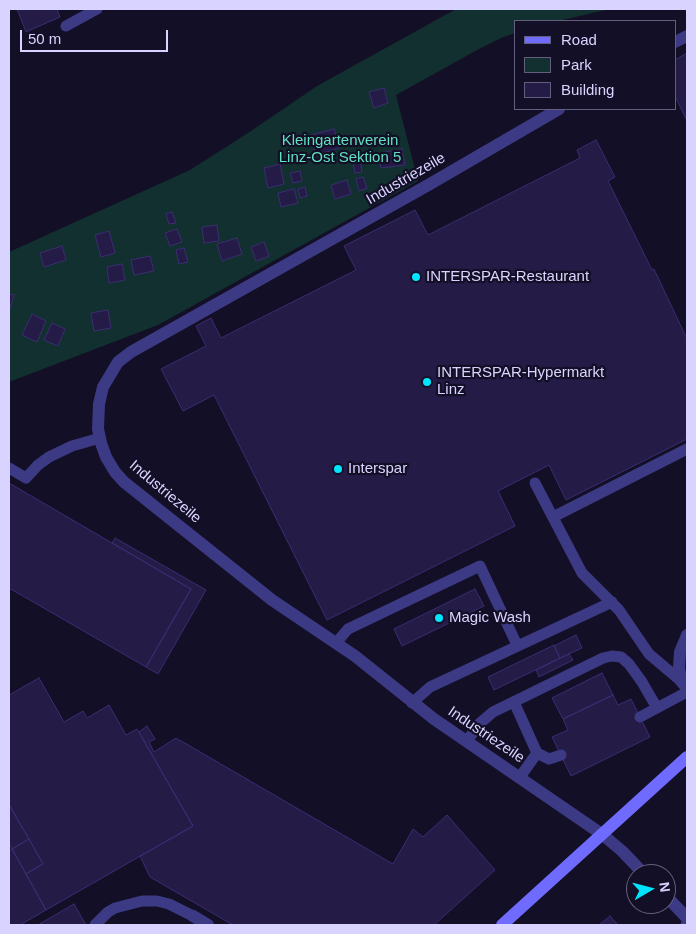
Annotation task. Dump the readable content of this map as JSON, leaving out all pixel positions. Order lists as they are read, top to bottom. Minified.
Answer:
{"streets":{"street":["Industriezeile"]},"parks":["Kleingartenverein Linz-Ost Sektion 5"],"places":["INTERSPAR-Restaurant","INTERSPAR-Hypermarkt Linz","Interspar","Magic Wash"],"legend":["Road","Park","Building"],"scale_bar":"50 m","north":"right"}
